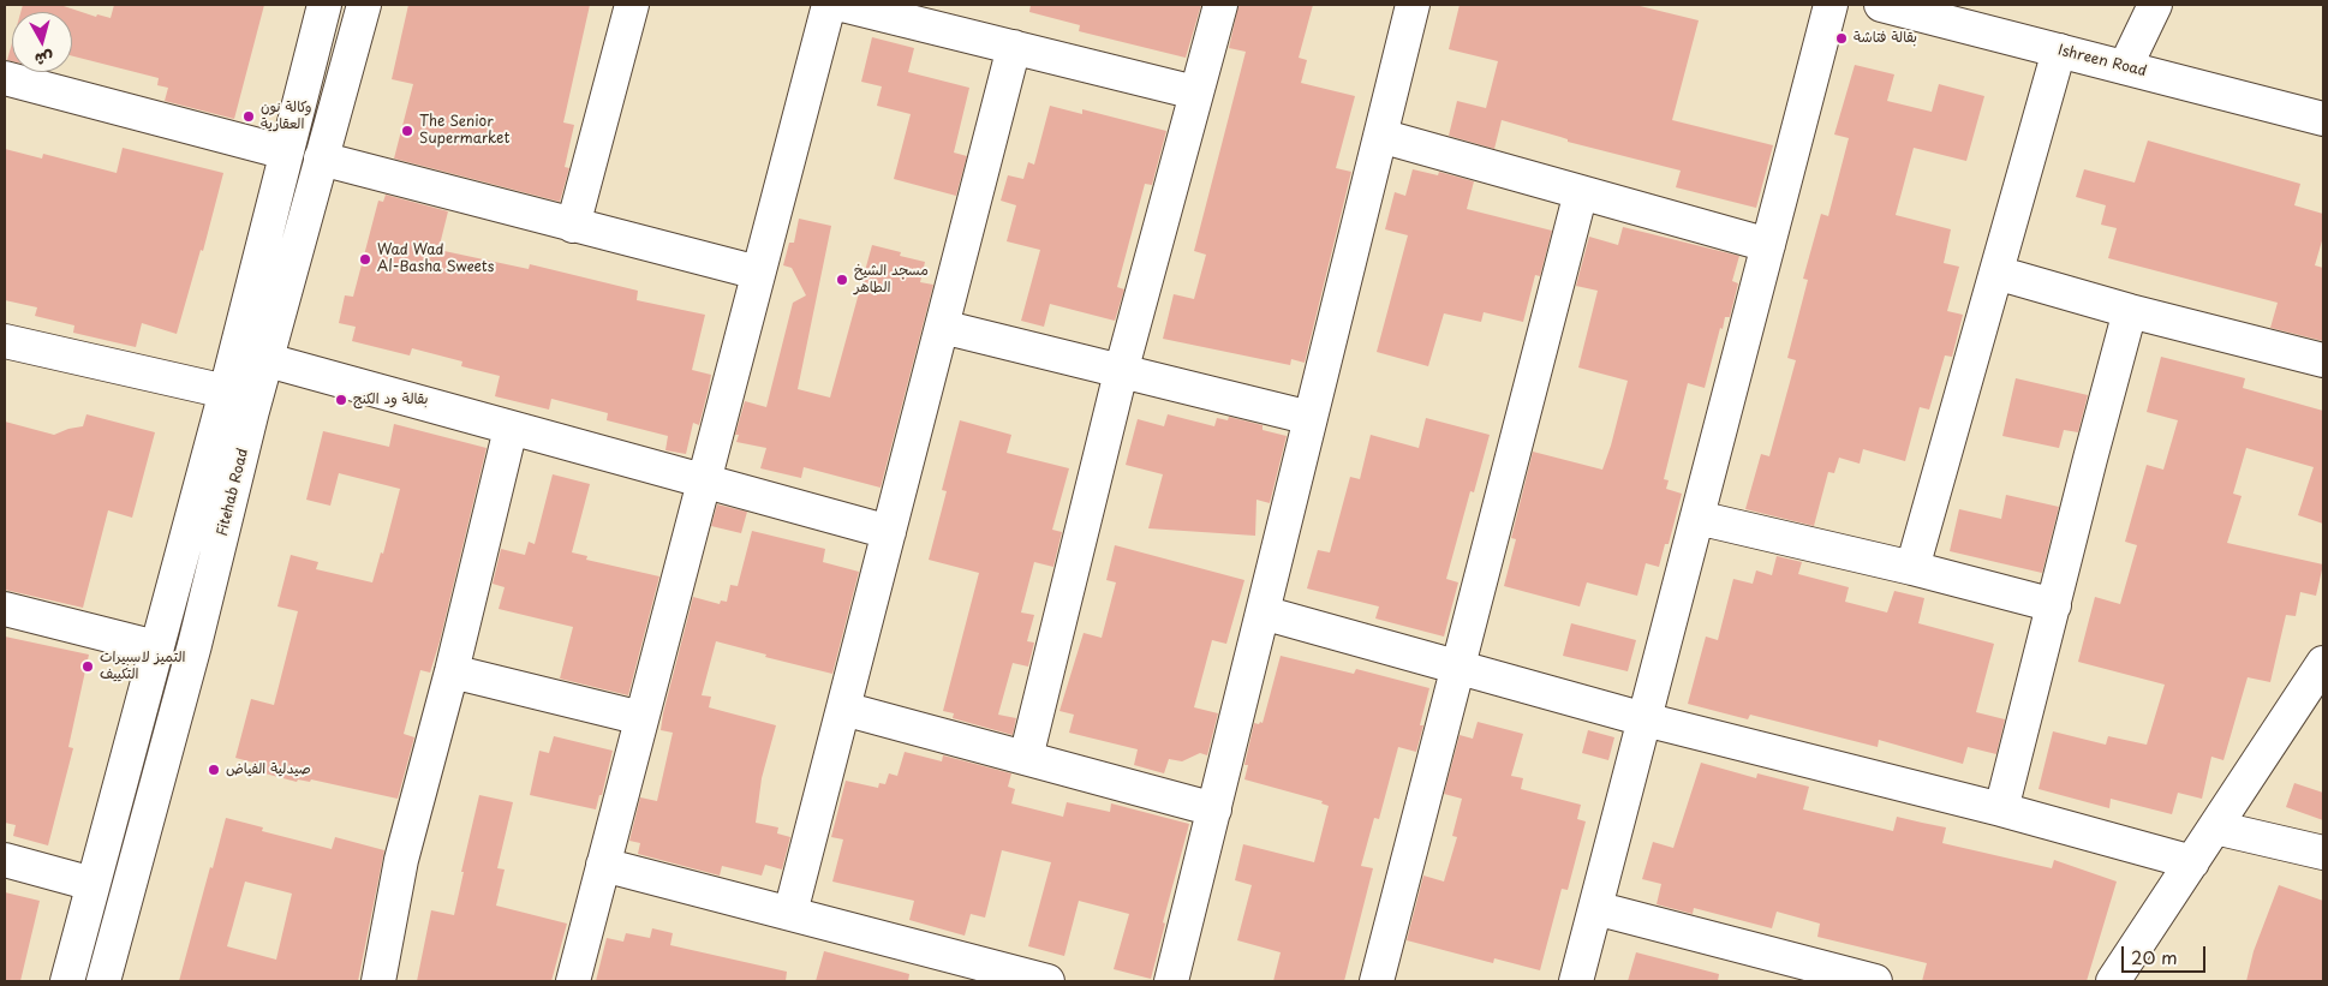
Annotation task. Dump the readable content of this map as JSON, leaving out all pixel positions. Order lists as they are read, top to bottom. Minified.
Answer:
{"streets":{"street":["Ishreen Road","Fitehab Road"]},"places":["بقالة فتاشة","وكالة نون العقارية","The Senior Supermarket","Wad Wad Al-Basha Sweets","مسجد الشيخ الطاهر","بقالة ود الكنج","التميز لاسبيرات التكييف","صيدلية الفياض"],"scale_bar":"20 m","north":"bottom"}
